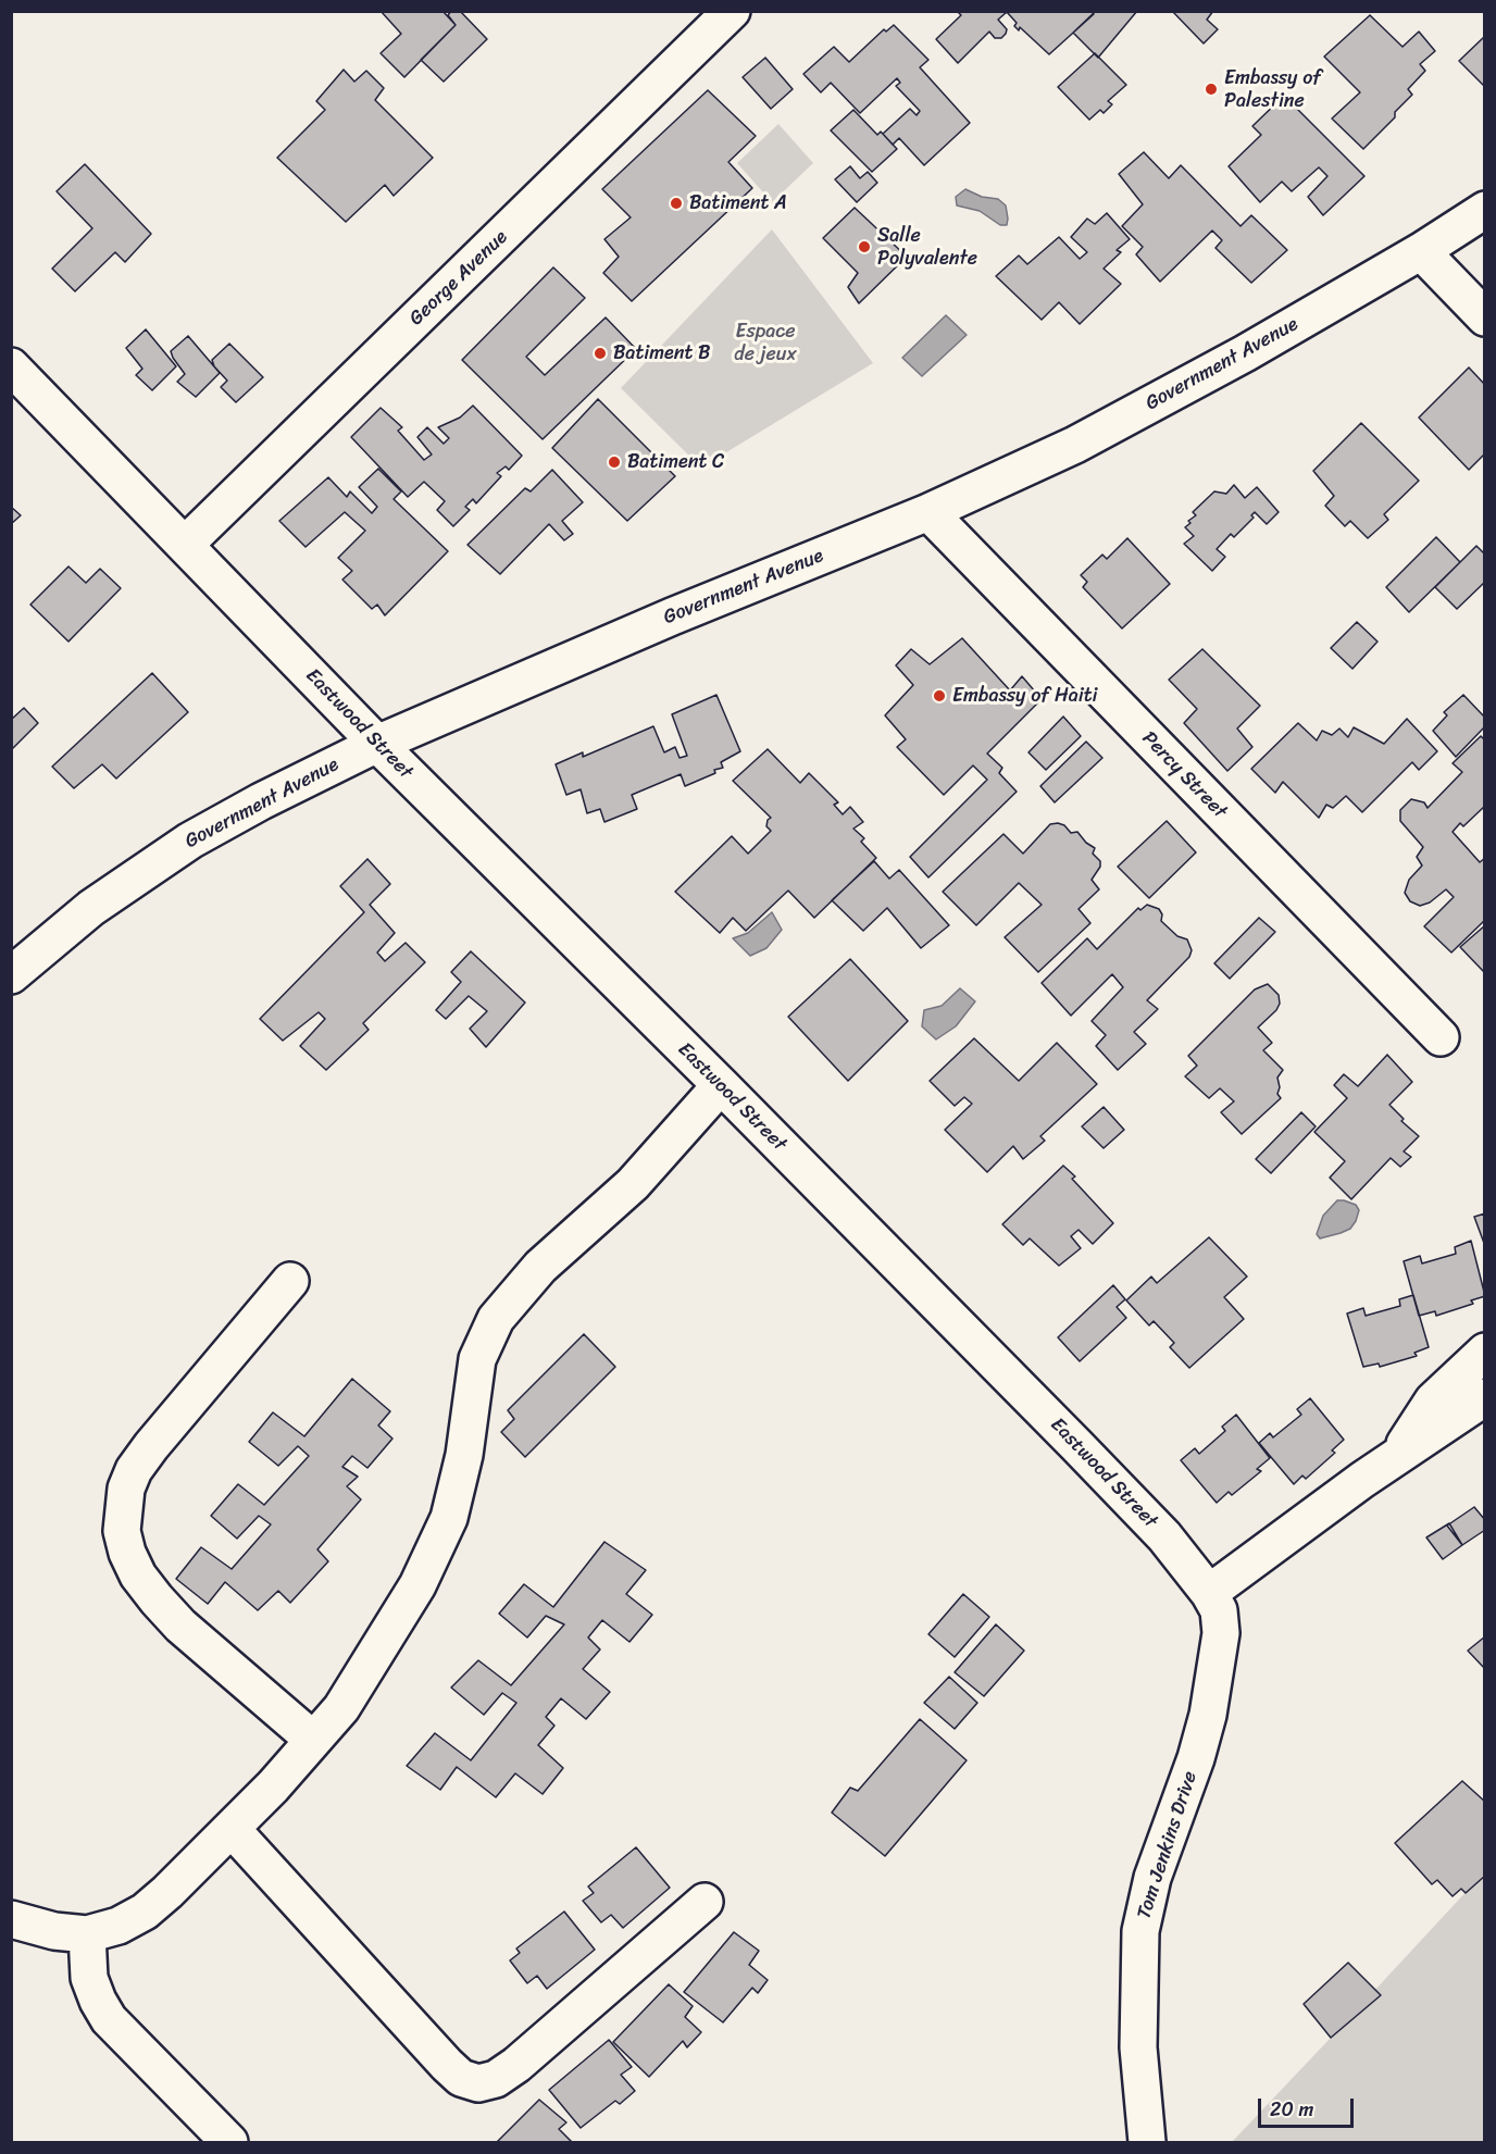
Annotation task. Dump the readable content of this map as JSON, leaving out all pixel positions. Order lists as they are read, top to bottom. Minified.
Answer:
{"streets":{"street":["George Avenue","Government Avenue","Eastwood Street","Percy Street","Tom Jenkins Drive"]},"crossings":[["George Avenue","Eastwood Street"],["Government Avenue","Eastwood Street"],["Government Avenue","Percy Street"],["Eastwood Street","Tom Jenkins Drive"]],"parks":["Espace de jeux"],"places":["Embassy of Palestine","Batiment A","Salle Polyvalente","Batiment B","Batiment C","Embassy of Haiti"],"scale_bar":"20 m"}
